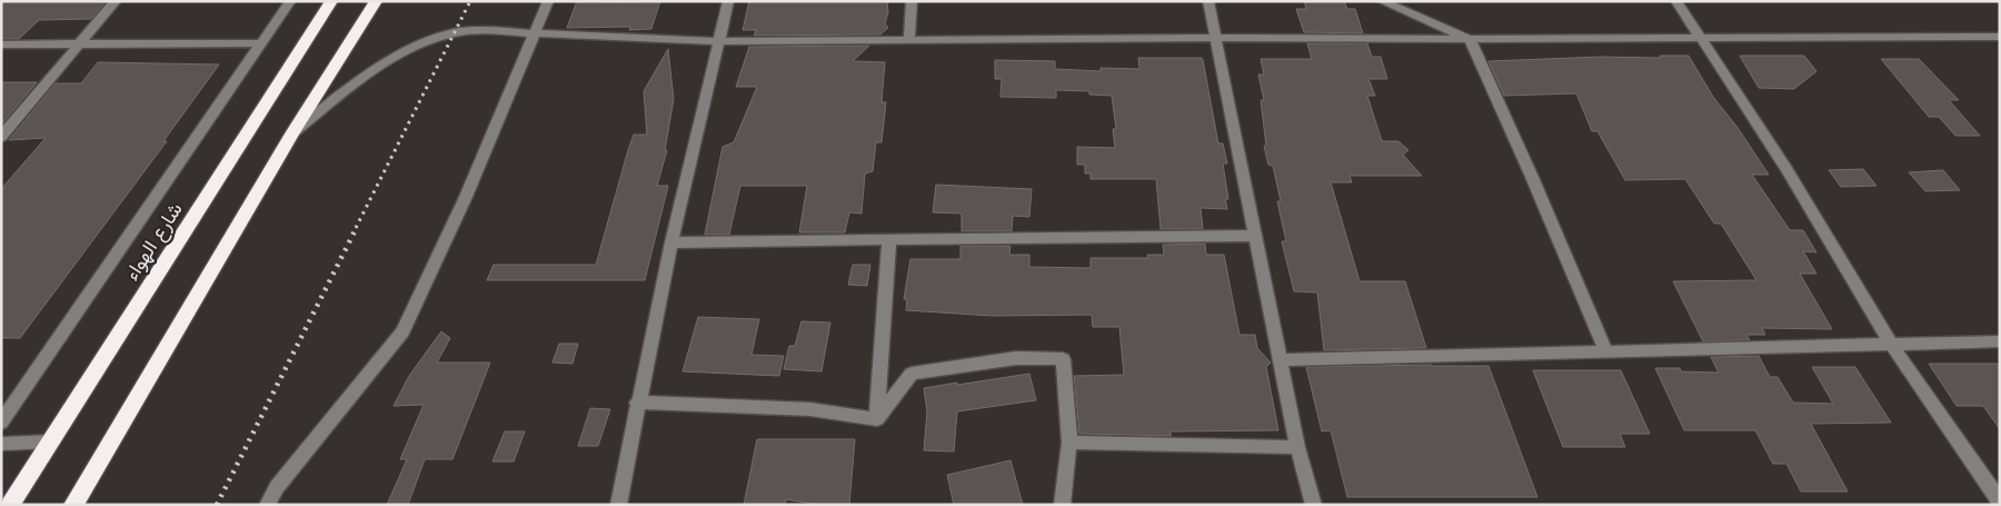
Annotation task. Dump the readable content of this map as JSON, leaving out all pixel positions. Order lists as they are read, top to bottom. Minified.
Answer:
{"streets":{"highway":["شارع الهواء"]}}
